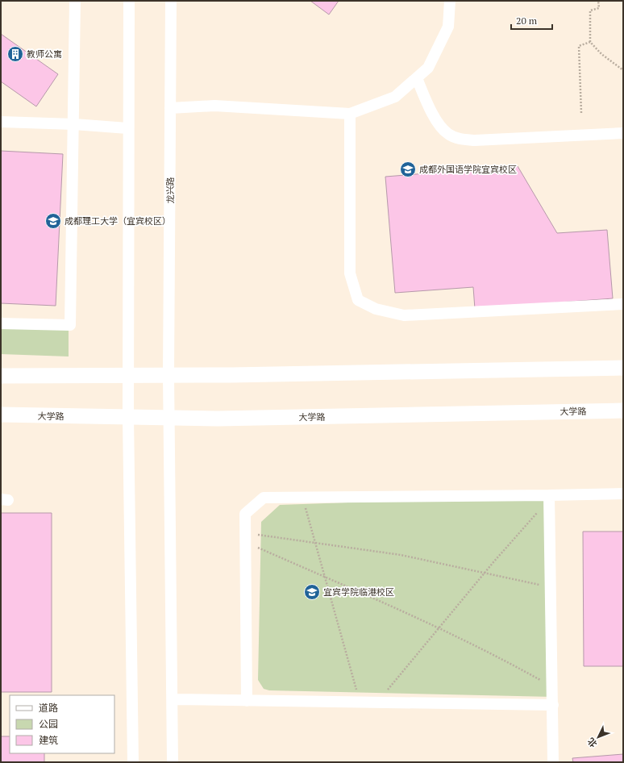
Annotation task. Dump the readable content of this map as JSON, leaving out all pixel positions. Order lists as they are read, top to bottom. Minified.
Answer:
{"streets":{"main road":["大学路"],"street":["龙兴路"]},"crossings":[["龙兴路","大学路"]],"places":{"building":["教师公寓"],"school or university":["成都外国语学院宜宾校区","成都理工大学（宜宾校区）","宜宾学院临港校区"]},"legend":["道路","公园","建筑"],"scale_bar":"20 m","north":"bottom left"}
